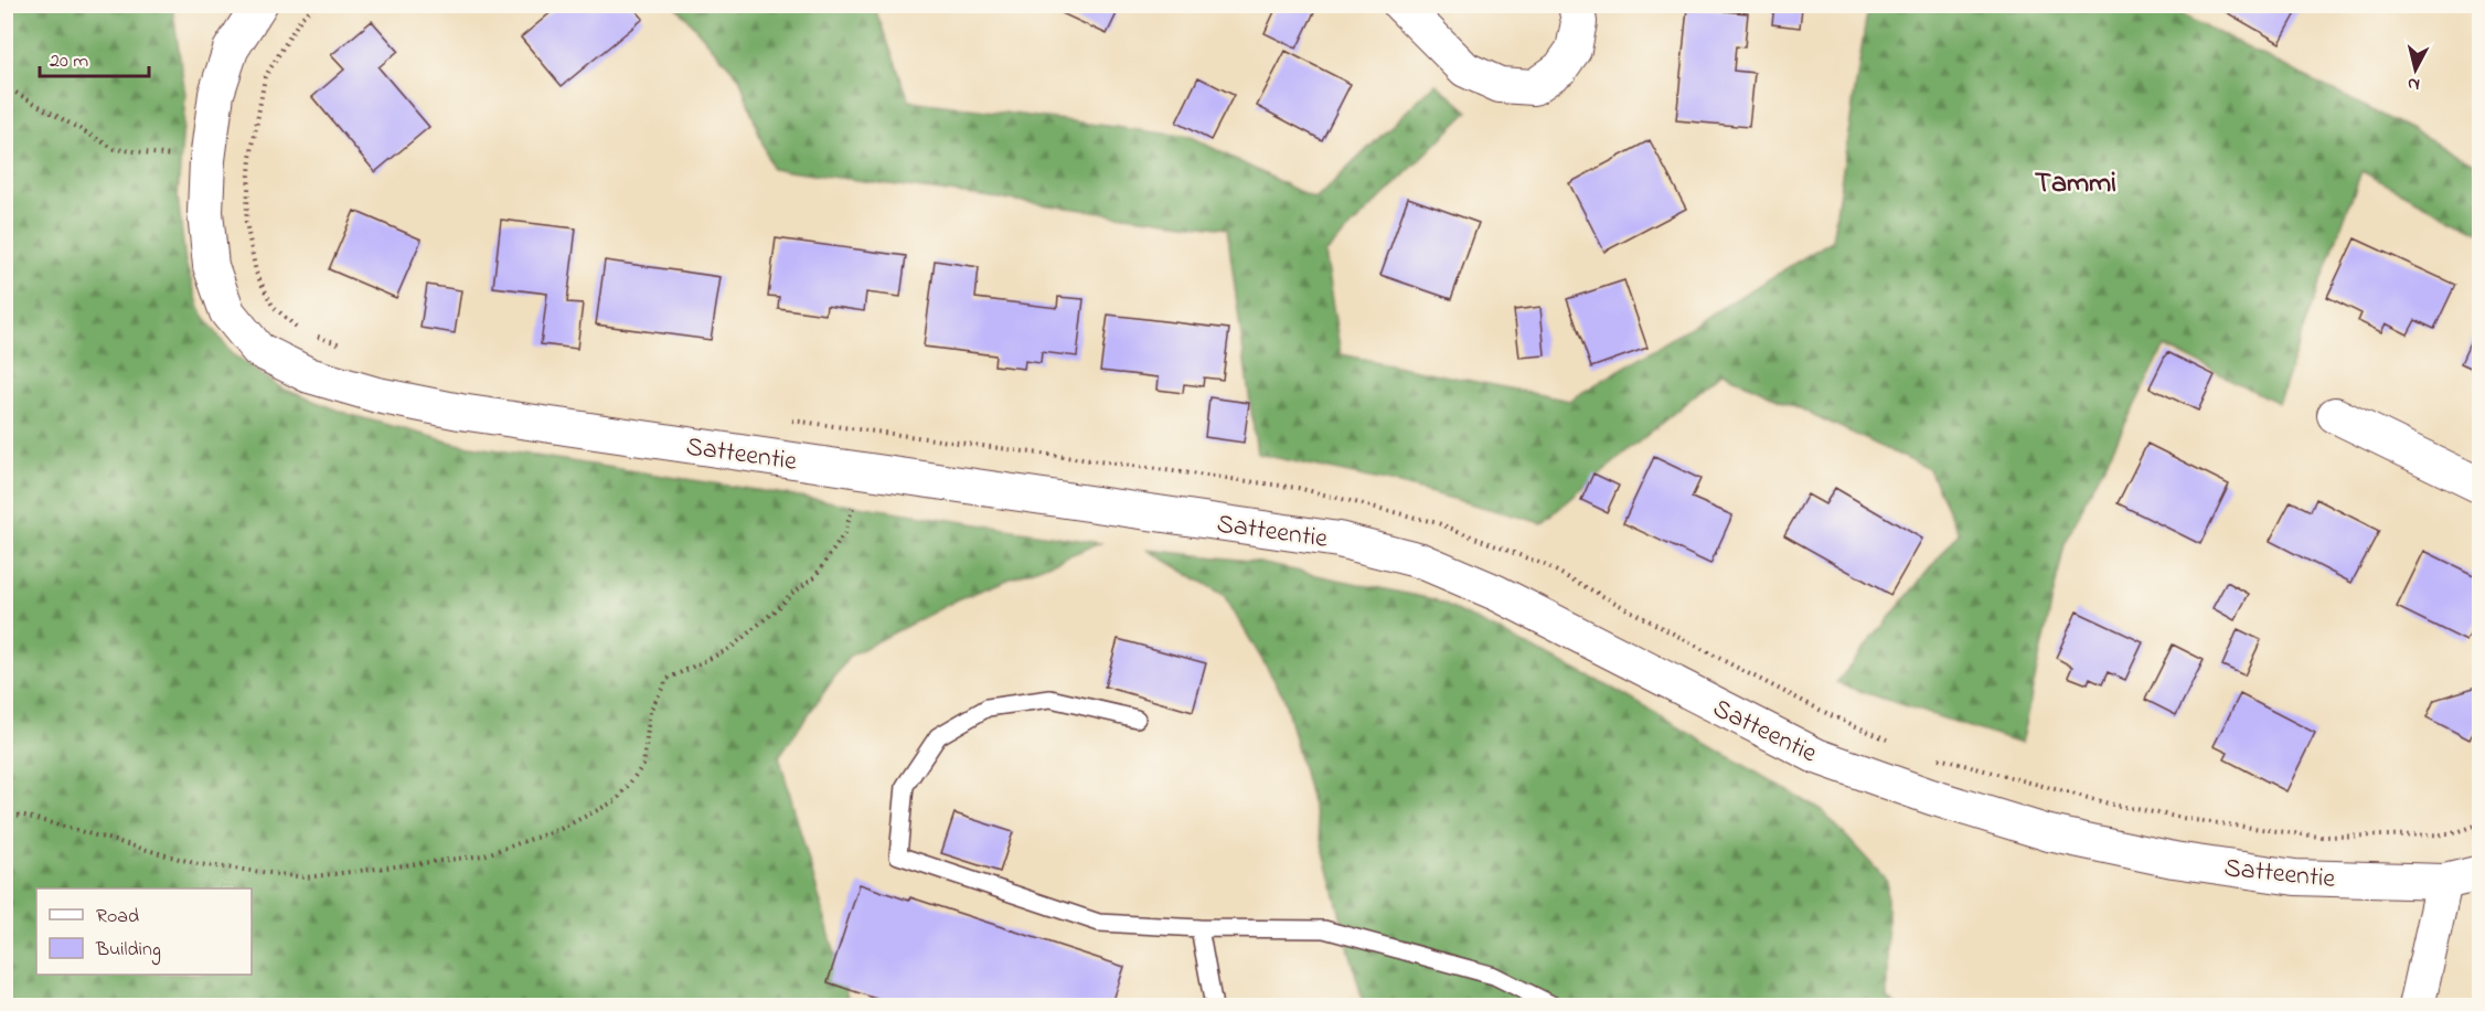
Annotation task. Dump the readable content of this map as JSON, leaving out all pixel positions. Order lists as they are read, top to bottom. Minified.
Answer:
{"streets":{"street":["Satteentie"]},"districts":["Tammi"],"legend":["Road","Building"],"scale_bar":"20 m","north":"bottom"}
